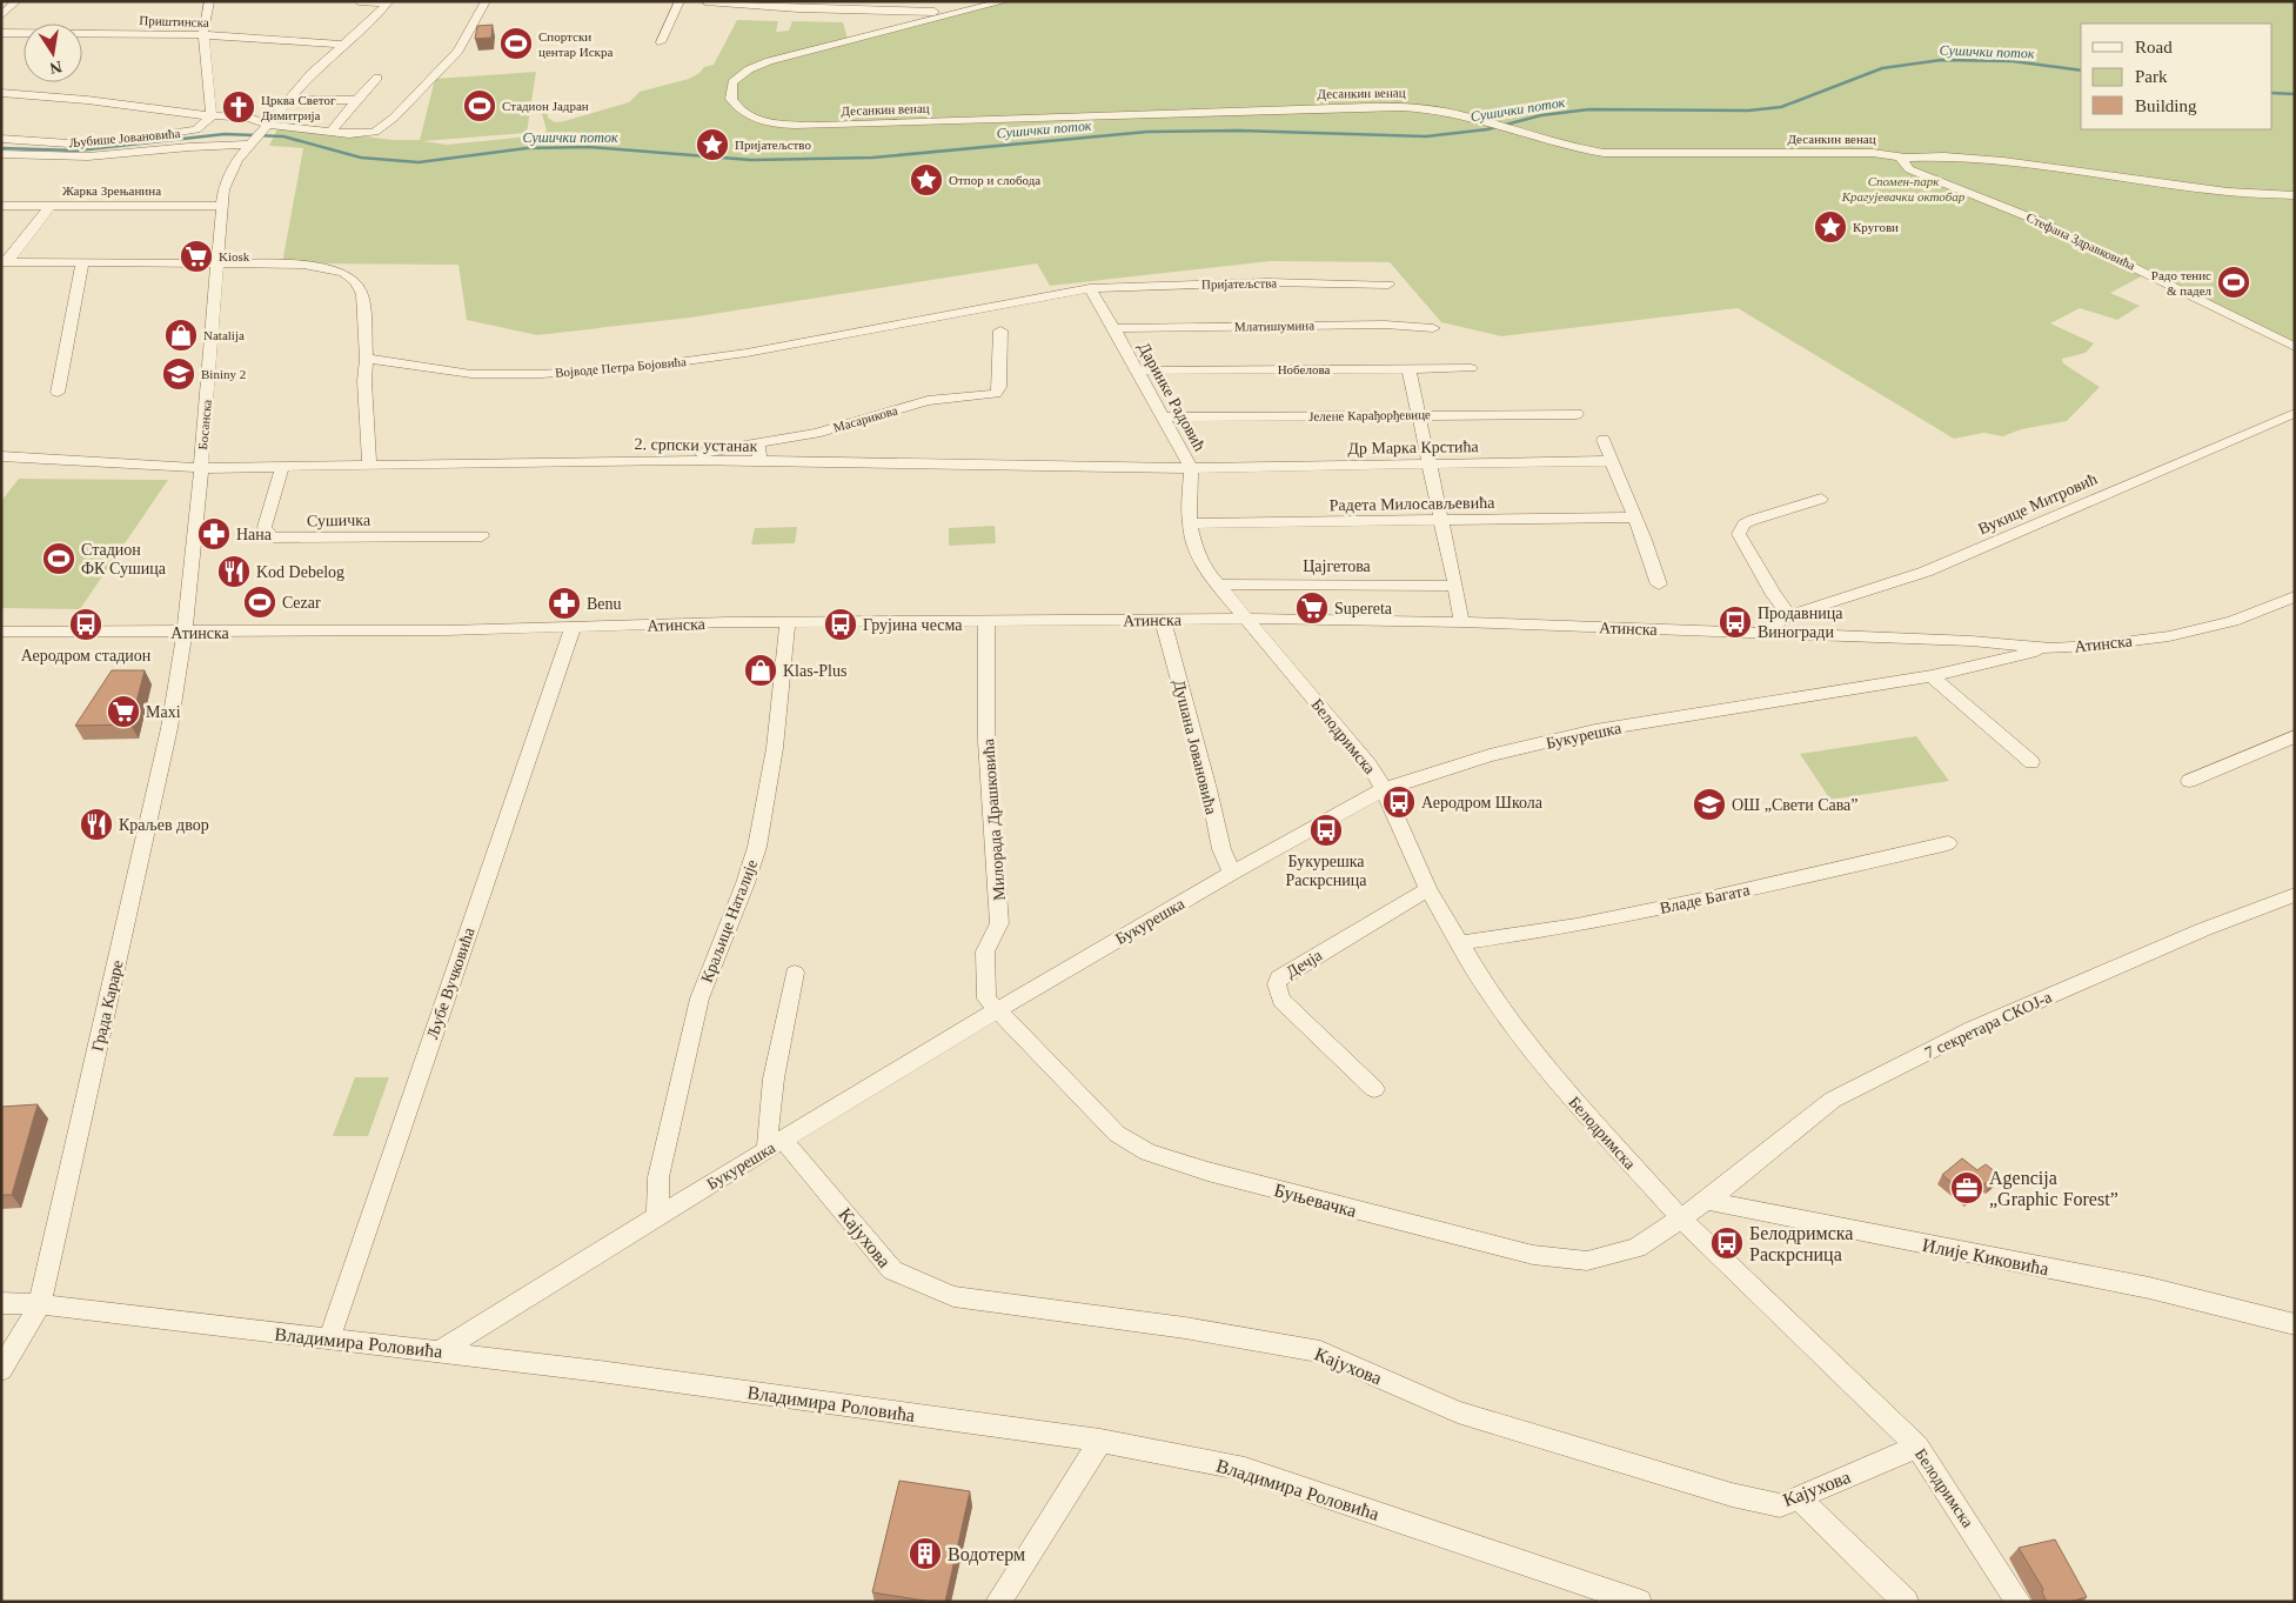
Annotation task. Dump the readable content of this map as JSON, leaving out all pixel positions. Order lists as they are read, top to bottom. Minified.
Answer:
{"streets":{"street":["Приштинска","Десанкин венац","Љубише Јовановића","Жарка Зрењанина","Стефана Здравковића","Пријатељства","Млатишумина","Војводе Петра Бојовића","Нобелова","Даринке Радовић","Јелене Карађорђевице","Масарикова","Босанска","2. српски устанак","Др Марка Крстића","Радета Милосављевића","Вукице Митровић","Сушичка","Цајгетова","Атинска","Букурешка","Белодримска","Душана Јовановића","Милорада Драшковића","Владе Багата","Краљице Наталије","Дечја","Љубе Вучковића","Града Караре","7 секретара СКОЈ-а","Буњевачка","Кајухова","Илије Киковића","Владимира Роловића"]},"crossings":[["Приштинска","Босанска"],["Десанкин венац","Стефана Здравковића"],["Љубише Јовановића","Босанска"],["Жарка Зрењанина","Босанска"],["Пријатељства","Војводе Петра Бојовића"],["Пријатељства","Даринке Радовић"],["Млатишумина","Даринке Радовић"],["Војводе Петра Бојовића","Даринке Радовић"],["Нобелова","Даринке Радовић"],["Даринке Радовић","Јелене Карађорђевице"],["Даринке Радовић","2. српски устанак"],["Даринке Радовић","Др Марка Крстића"],["Даринке Радовић","Радета Милосављевића"],["Даринке Радовић","Цајгетова"],["Даринке Радовић","Атинска"],["Даринке Радовић","Белодримска"],["Масарикова","2. српски устанак"],["Босанска","2. српски устанак"],["Босанска","Атинска"],["Босанска","Града Караре"],["2. српски устанак","Др Марка Крстића"],["2. српски устанак","Сушичка"],["Вукице Митровић","Атинска"],["Атинска","Букурешка"],["Атинска","Белодримска"],["Атинска","Душана Јовановића"],["Атинска","Милорада Драшковића"],["Атинска","Краљице Наталије"],["Атинска","Љубе Вучковића"],["Атинска","Града Караре"],["Букурешка","Белодримска"],["Букурешка","Душана Јовановића"],["Букурешка","Милорада Драшковића"],["Букурешка","Краљице Наталије"],["Букурешка","Буњевачка"],["Букурешка","Кајухова"],["Букурешка","Владимира Роловића"],["Белодримска","Владе Багата"],["Белодримска","Дечја"],["Белодримска","Буњевачка"],["Белодримска","Кајухова"],["Милорада Драшковића","Буњевачка"],["Љубе Вучковића","Владимира Роловића"],["Града Караре","Владимира Роловића"],["7 секретара СКОЈ-а","Илије Киковића"]],"water":["Сушички поток"],"parks":["Спомен-парк Крагујевачки октобар"],"places":{"sports":["Спортски центар Искра","Стадион Јадран","Радо тенис & падел","Стадион ФК Сушица","Cezar"],"church":["Црква Светог Димитрија"],"place":["Пријатељство","Отпор и слобода","Кругови"],"supermarket":["Kiosk","Supereta","Maxi"],"shop":["Natalija","Klas-Plus"],"school or university":["Bininy 2","ОШ „Свети Сава”"],"pharmacy":["Нана","Benu"],"restaurant":["Kod Debelog","Краљев двор"],"bus stop":["Продавница Виногради","Аеродром стадион","Грујина чесма","Аеродром Школа","Букурешка Раскрсница","Белодримска Раскрсница"],"office":["Agencija „Graphic Forest”"],"building":["Водотерм"]},"legend":["Road","Park","Building"],"north":"bottom"}
